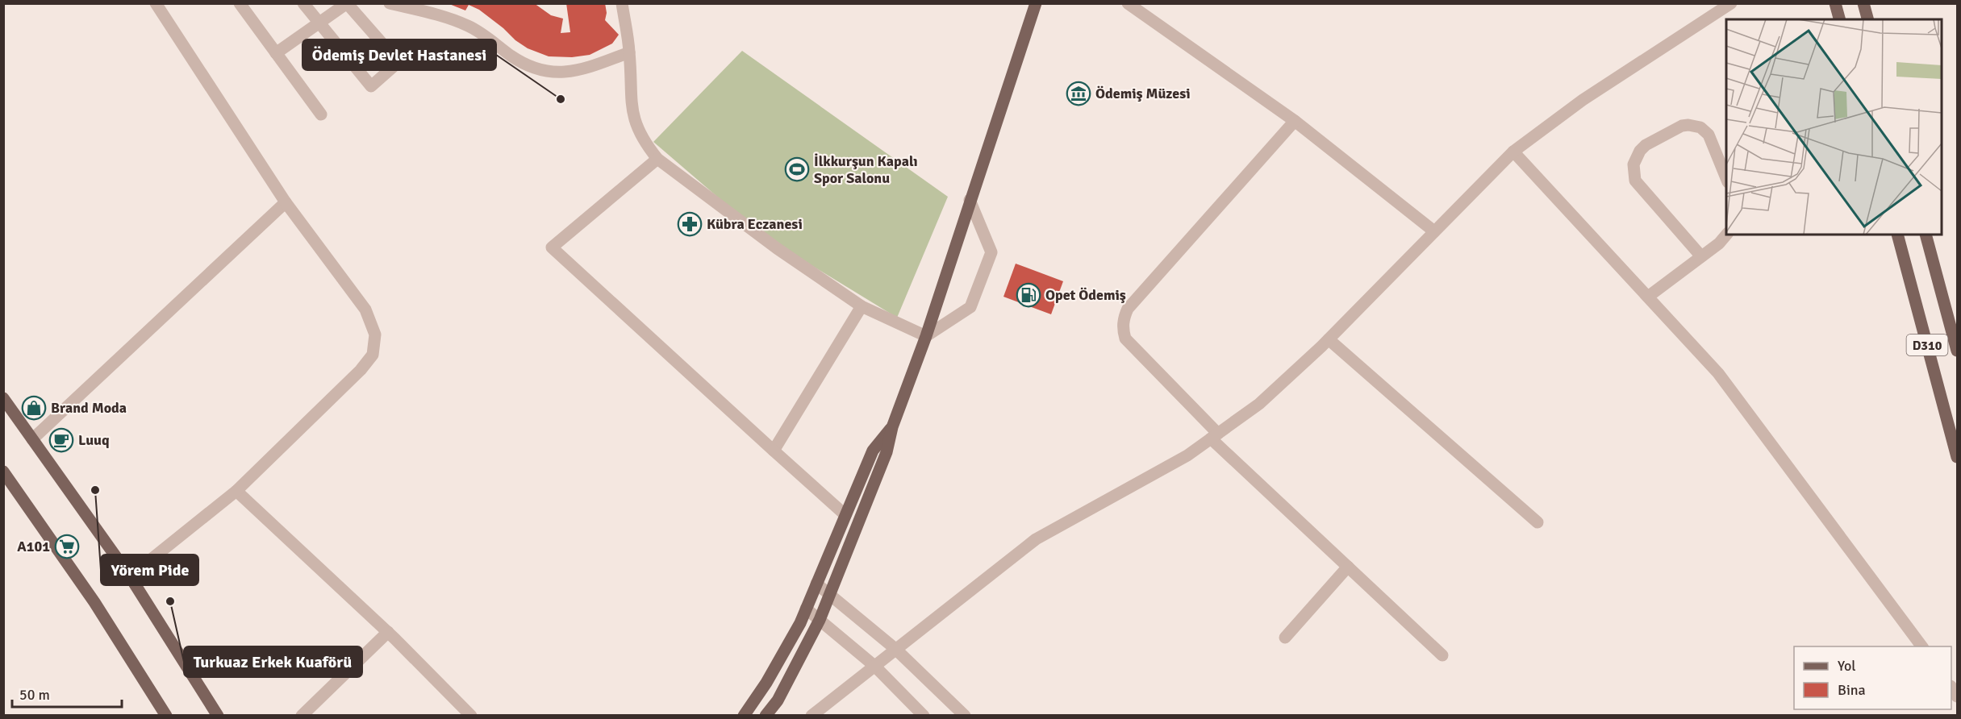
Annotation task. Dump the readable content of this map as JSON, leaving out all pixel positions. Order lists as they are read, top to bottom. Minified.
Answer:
{"streets":{"main road":["D310"]},"places":{"museum":["Ödemiş Müzesi"],"other":["Ödemiş Devlet Hastanesi","Yörem Pide","Turkuaz Erkek Kuaförü"],"sports":["İlkkurşun Kapalı Spor Salonu"],"pharmacy":["Kübra Eczanesi"],"fuel station":["Opet Ödemiş"],"shop":["Brand Moda"],"cafe":["Luuq"],"supermarket":["A101"]},"legend":["Yol","Bina"],"scale_bar":"50 m"}
